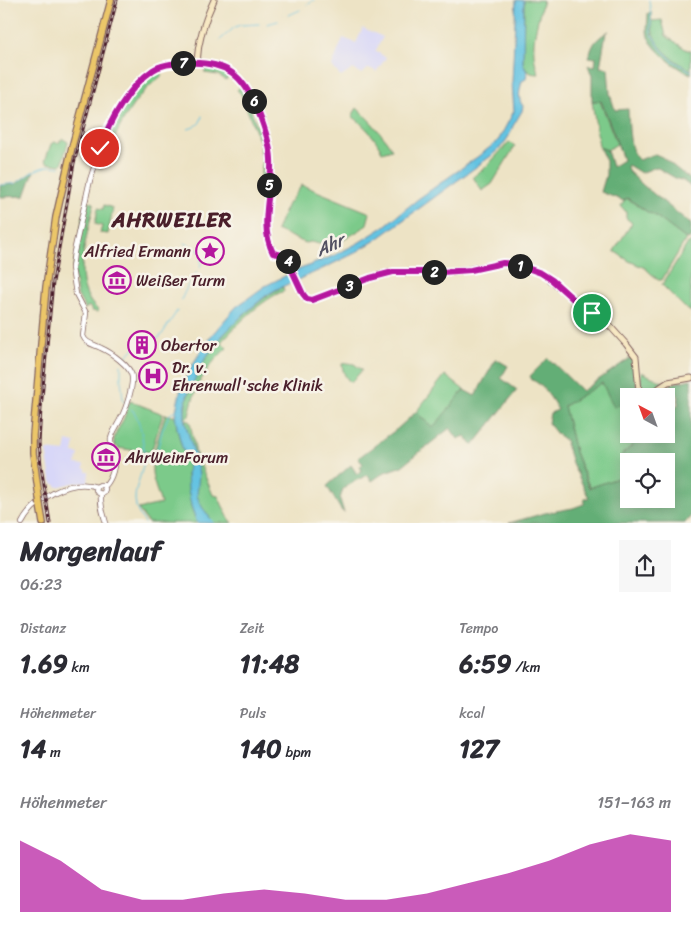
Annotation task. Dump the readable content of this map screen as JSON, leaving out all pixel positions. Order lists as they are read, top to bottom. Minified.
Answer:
{"districts":["AHRWEILER"],"water":["Ahr"],"places":{"place":["Alfried Ermann"],"museum":["Weißer Turm","AhrWeinForum"],"building":["Obertor"],"hospital":["Dr. v. Ehrenwall'sche Klinik"]},"north":"top left","page":{"pins":["7","6","5","4","1","2","3"],"heading":["Morgenlauf","06:23"],"stats":[["Distanz","1.69 km"],["Zeit","11:48"],["Tempo","6:59 /km"],["Höhenmeter","14 m"],["Puls","140 bpm"],["kcal","127"]],"chart":["Höhenmeter","151–163 m"]}}
